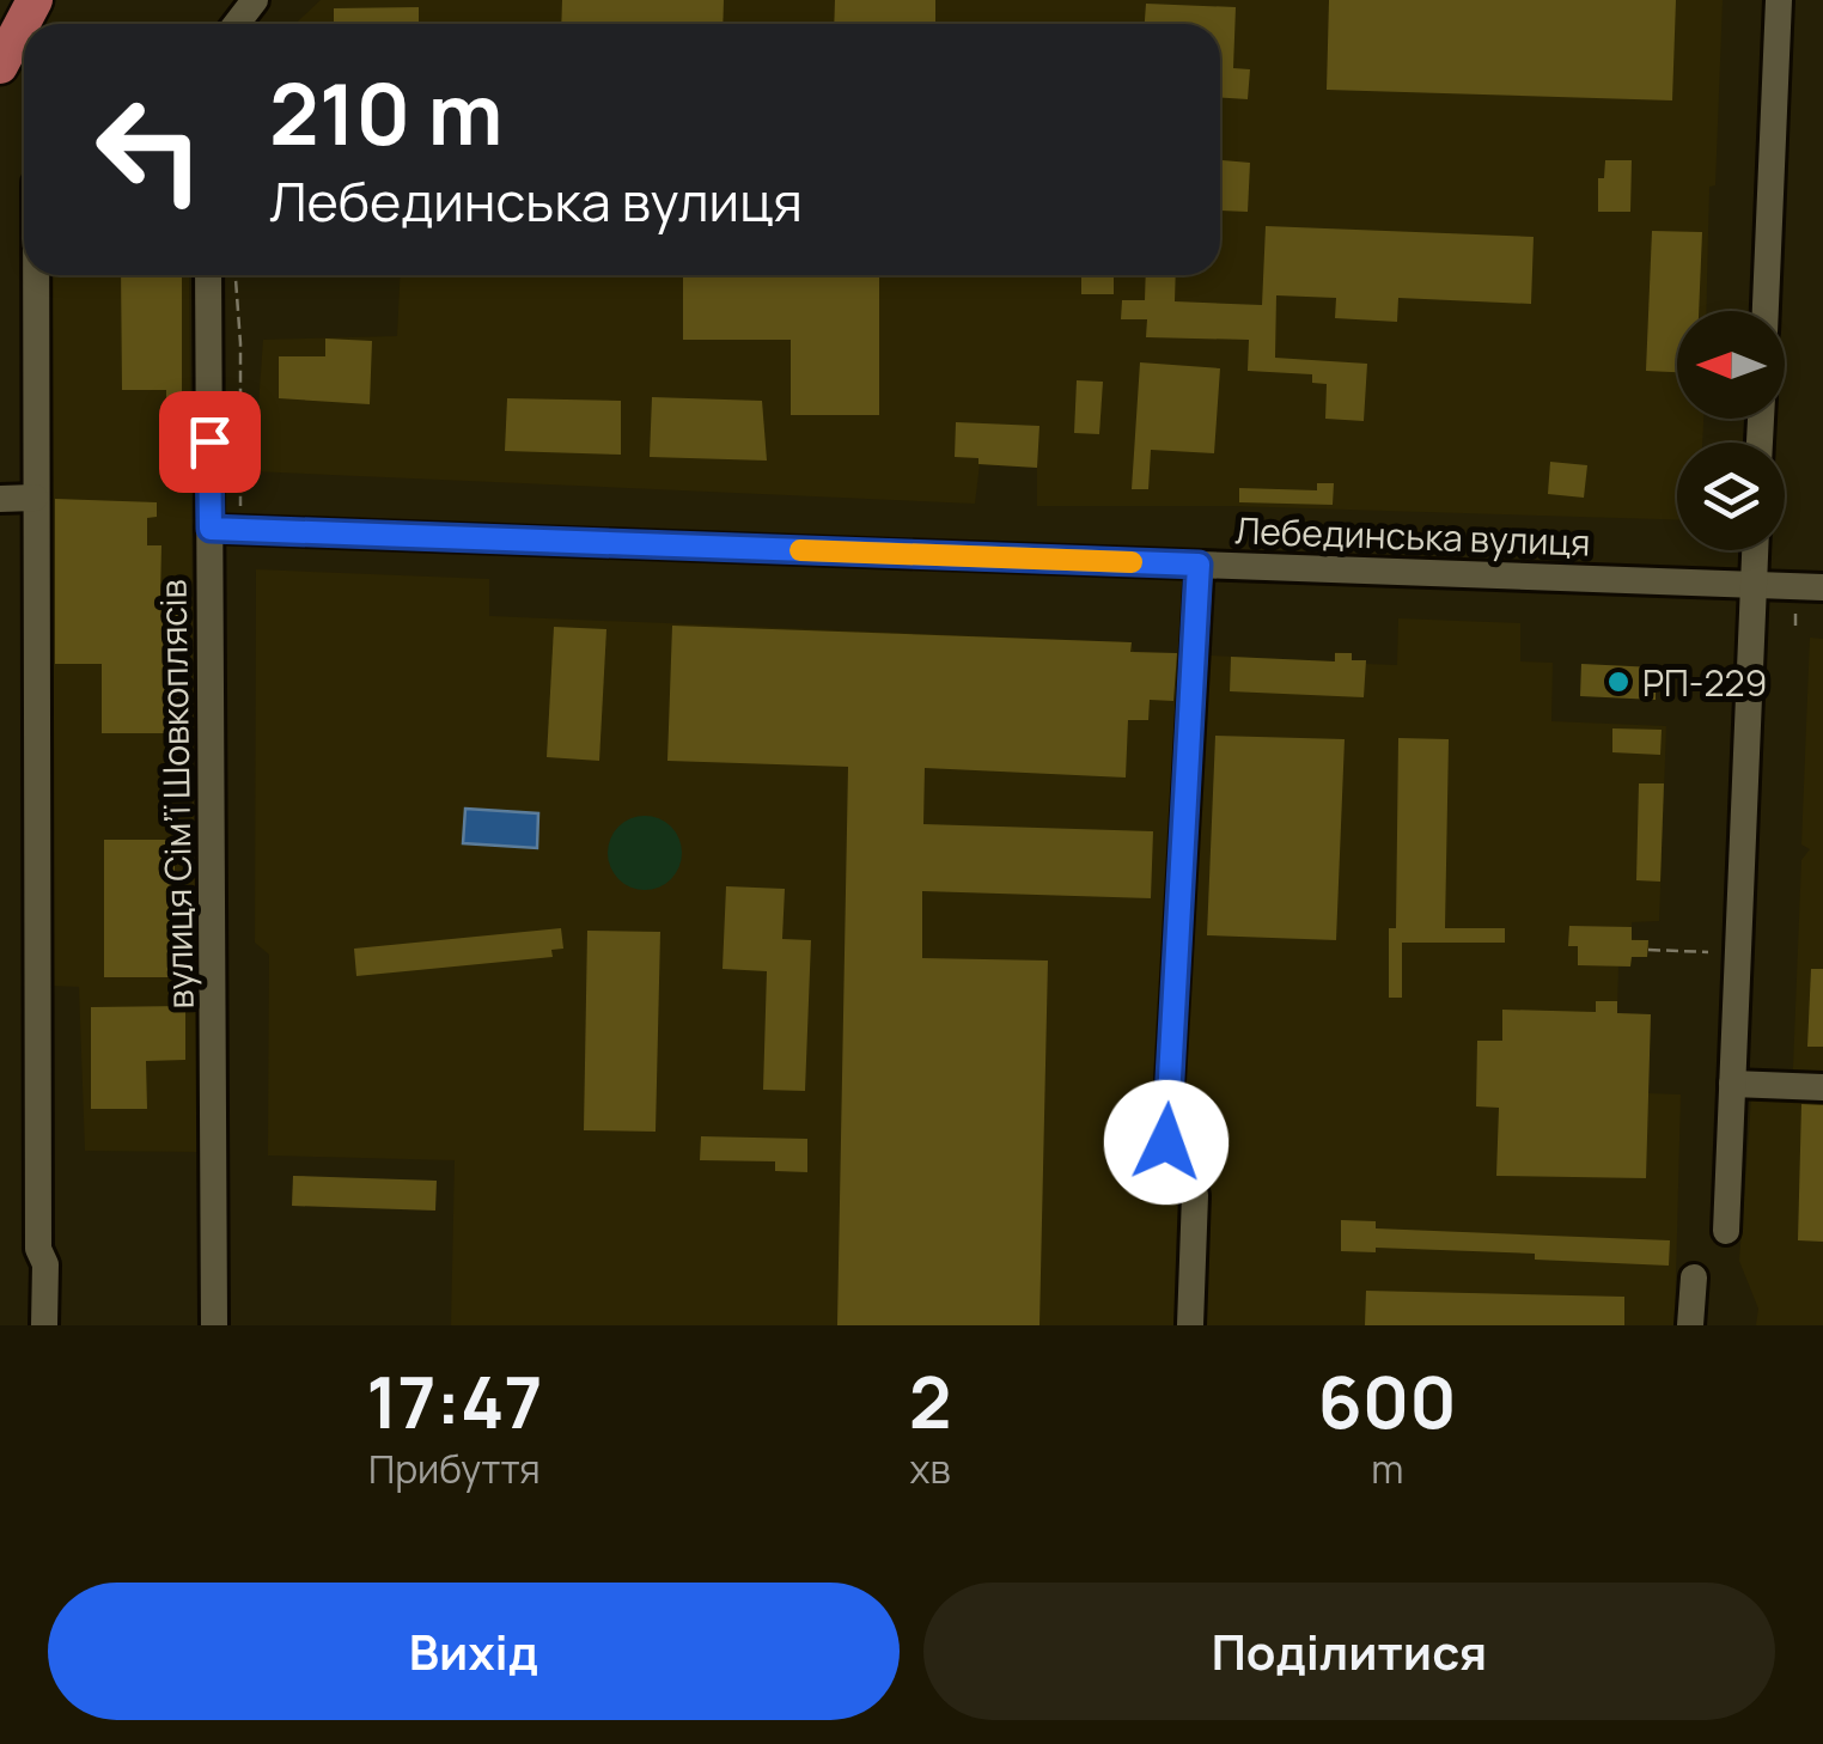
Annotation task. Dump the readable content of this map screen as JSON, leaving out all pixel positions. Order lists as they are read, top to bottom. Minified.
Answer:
{"streets":{"street":["Лебединська вулиця","вулиця Сімʼї Шовкоплясів"]},"crossings":[["Лебединська вулиця","вулиця Сімʼї Шовкоплясів"]],"places":["РП-229"],"north":"left","page":{"turn":["210 m","Лебединська вулиця"],"eta":["17:47","Прибуття","2","хв","600","m"],"buttons":["Вихід","Поділитися"]}}
